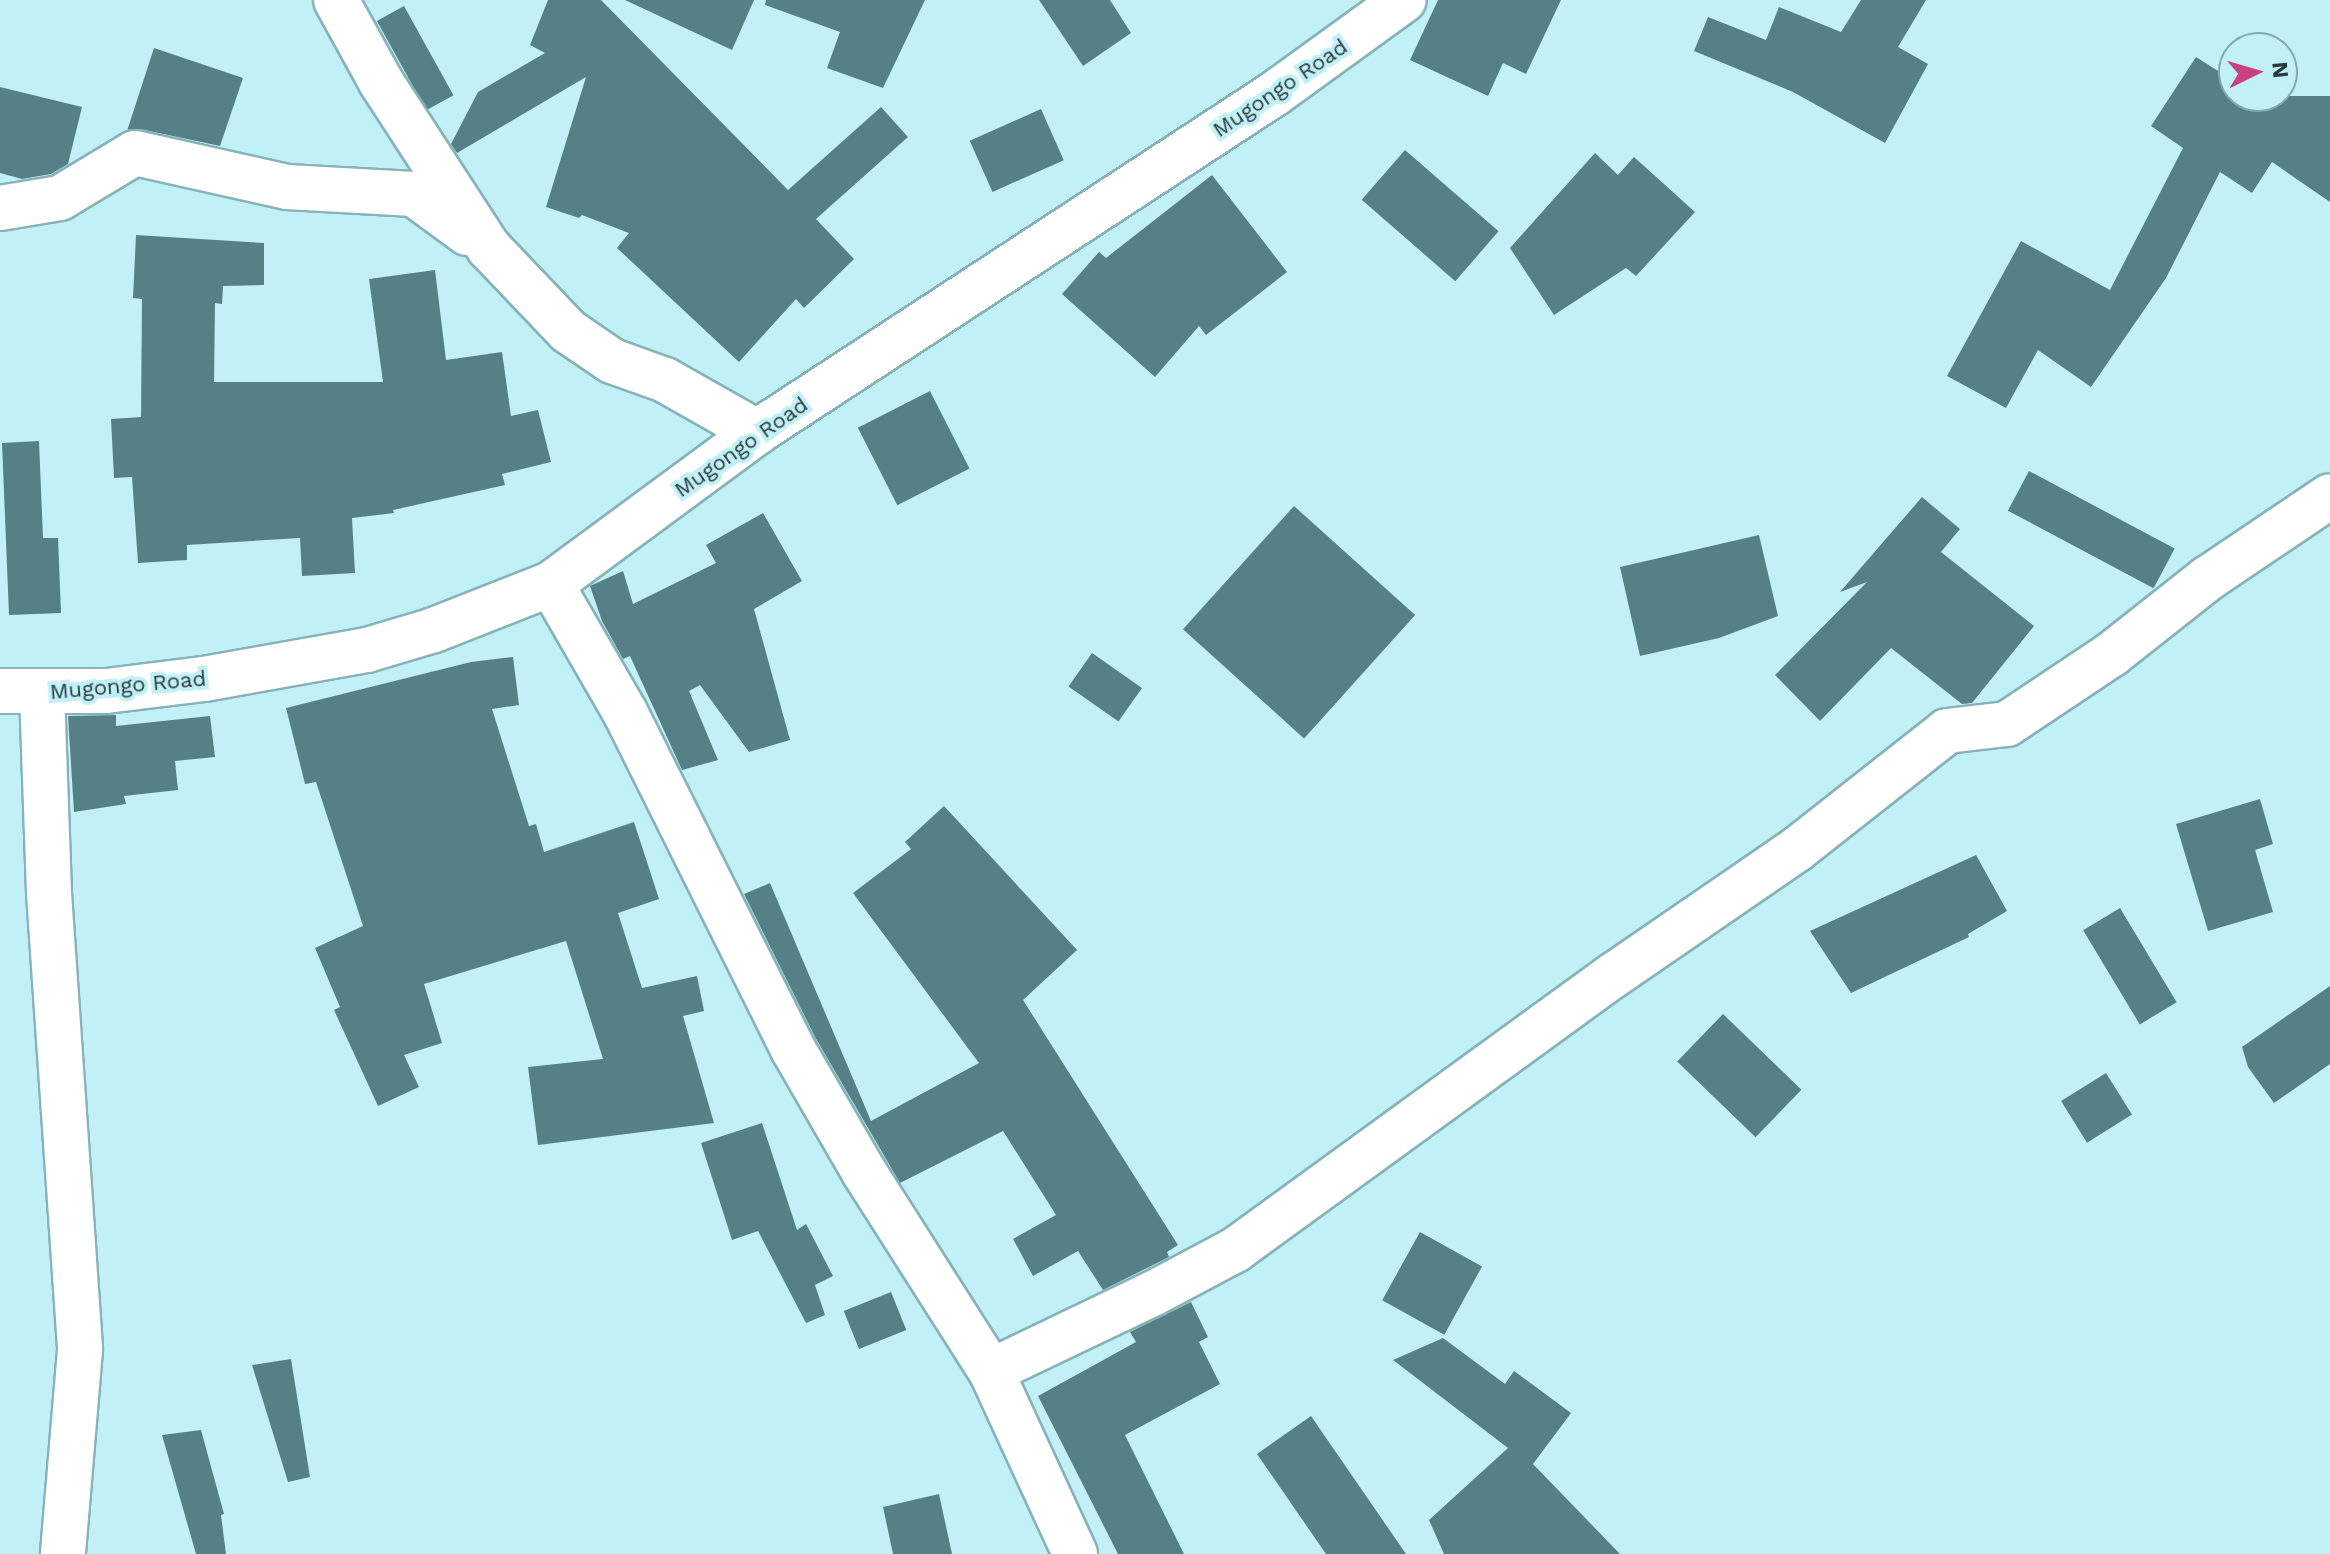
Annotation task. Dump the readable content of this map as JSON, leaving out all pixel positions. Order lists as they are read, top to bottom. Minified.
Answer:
{"streets":{"street":["Mugongo Road"]},"north":"right"}
